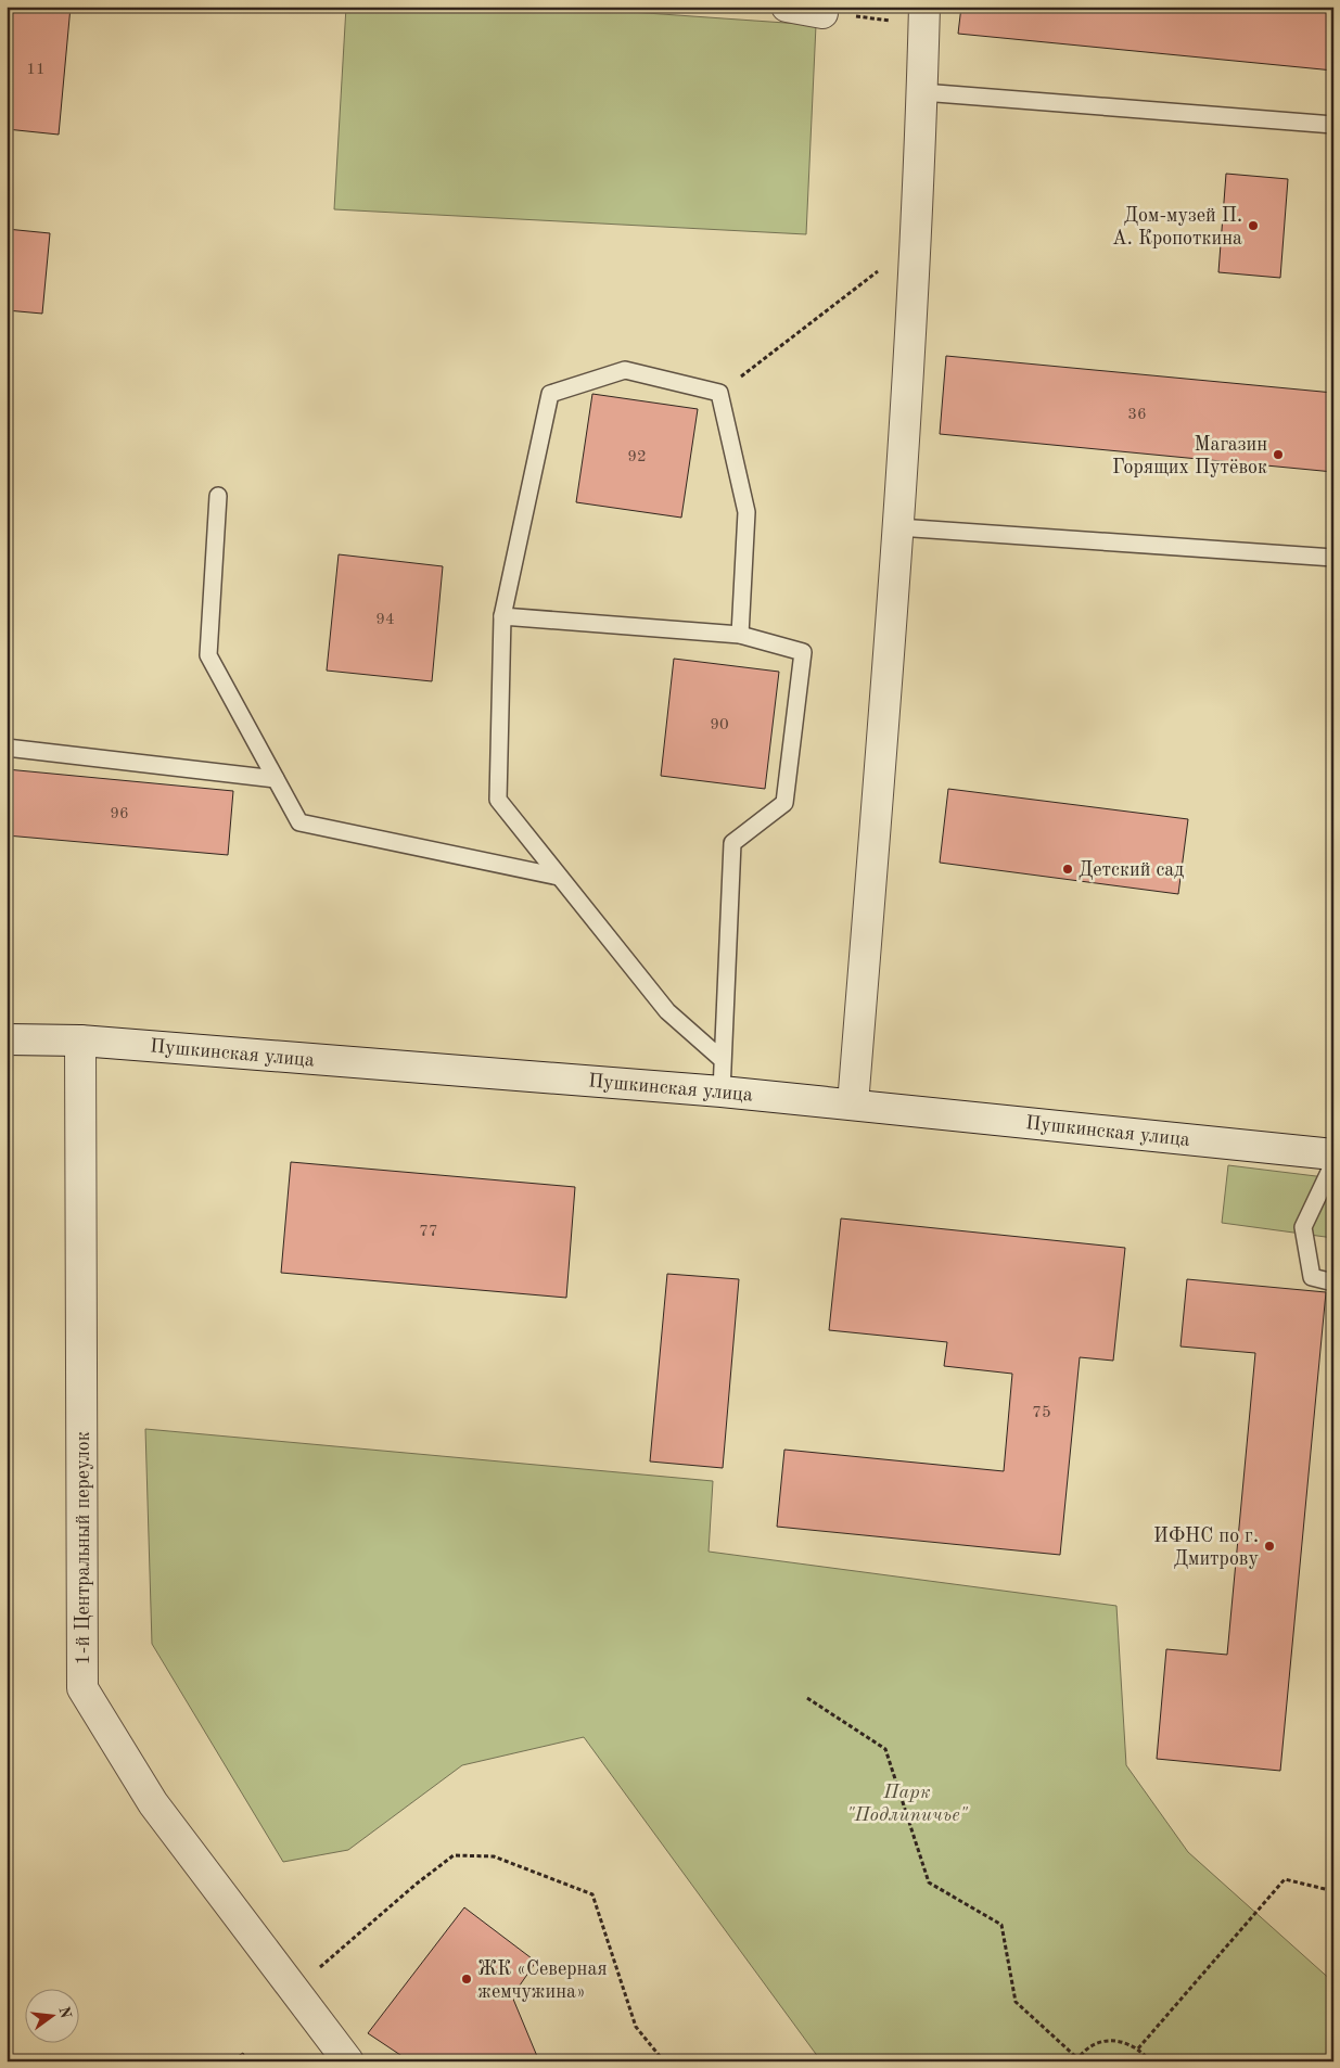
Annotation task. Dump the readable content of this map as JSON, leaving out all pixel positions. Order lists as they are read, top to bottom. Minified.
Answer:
{"streets":{"street":["Пушкинская улица","1-й Центральный переулок"]},"crossings":[["Пушкинская улица","1-й Центральный переулок"]],"parks":["Парк \"Подлипичье\""],"places":["Дом-музей П. А. Кропоткина","Магазин Горящих Путёвок","Детский сад","ИФНС по г. Дмитрову","ЖК «Северная жемчужина»"],"house_numbers":["11","36","92","94","90","96","77","75"],"north":"right"}
